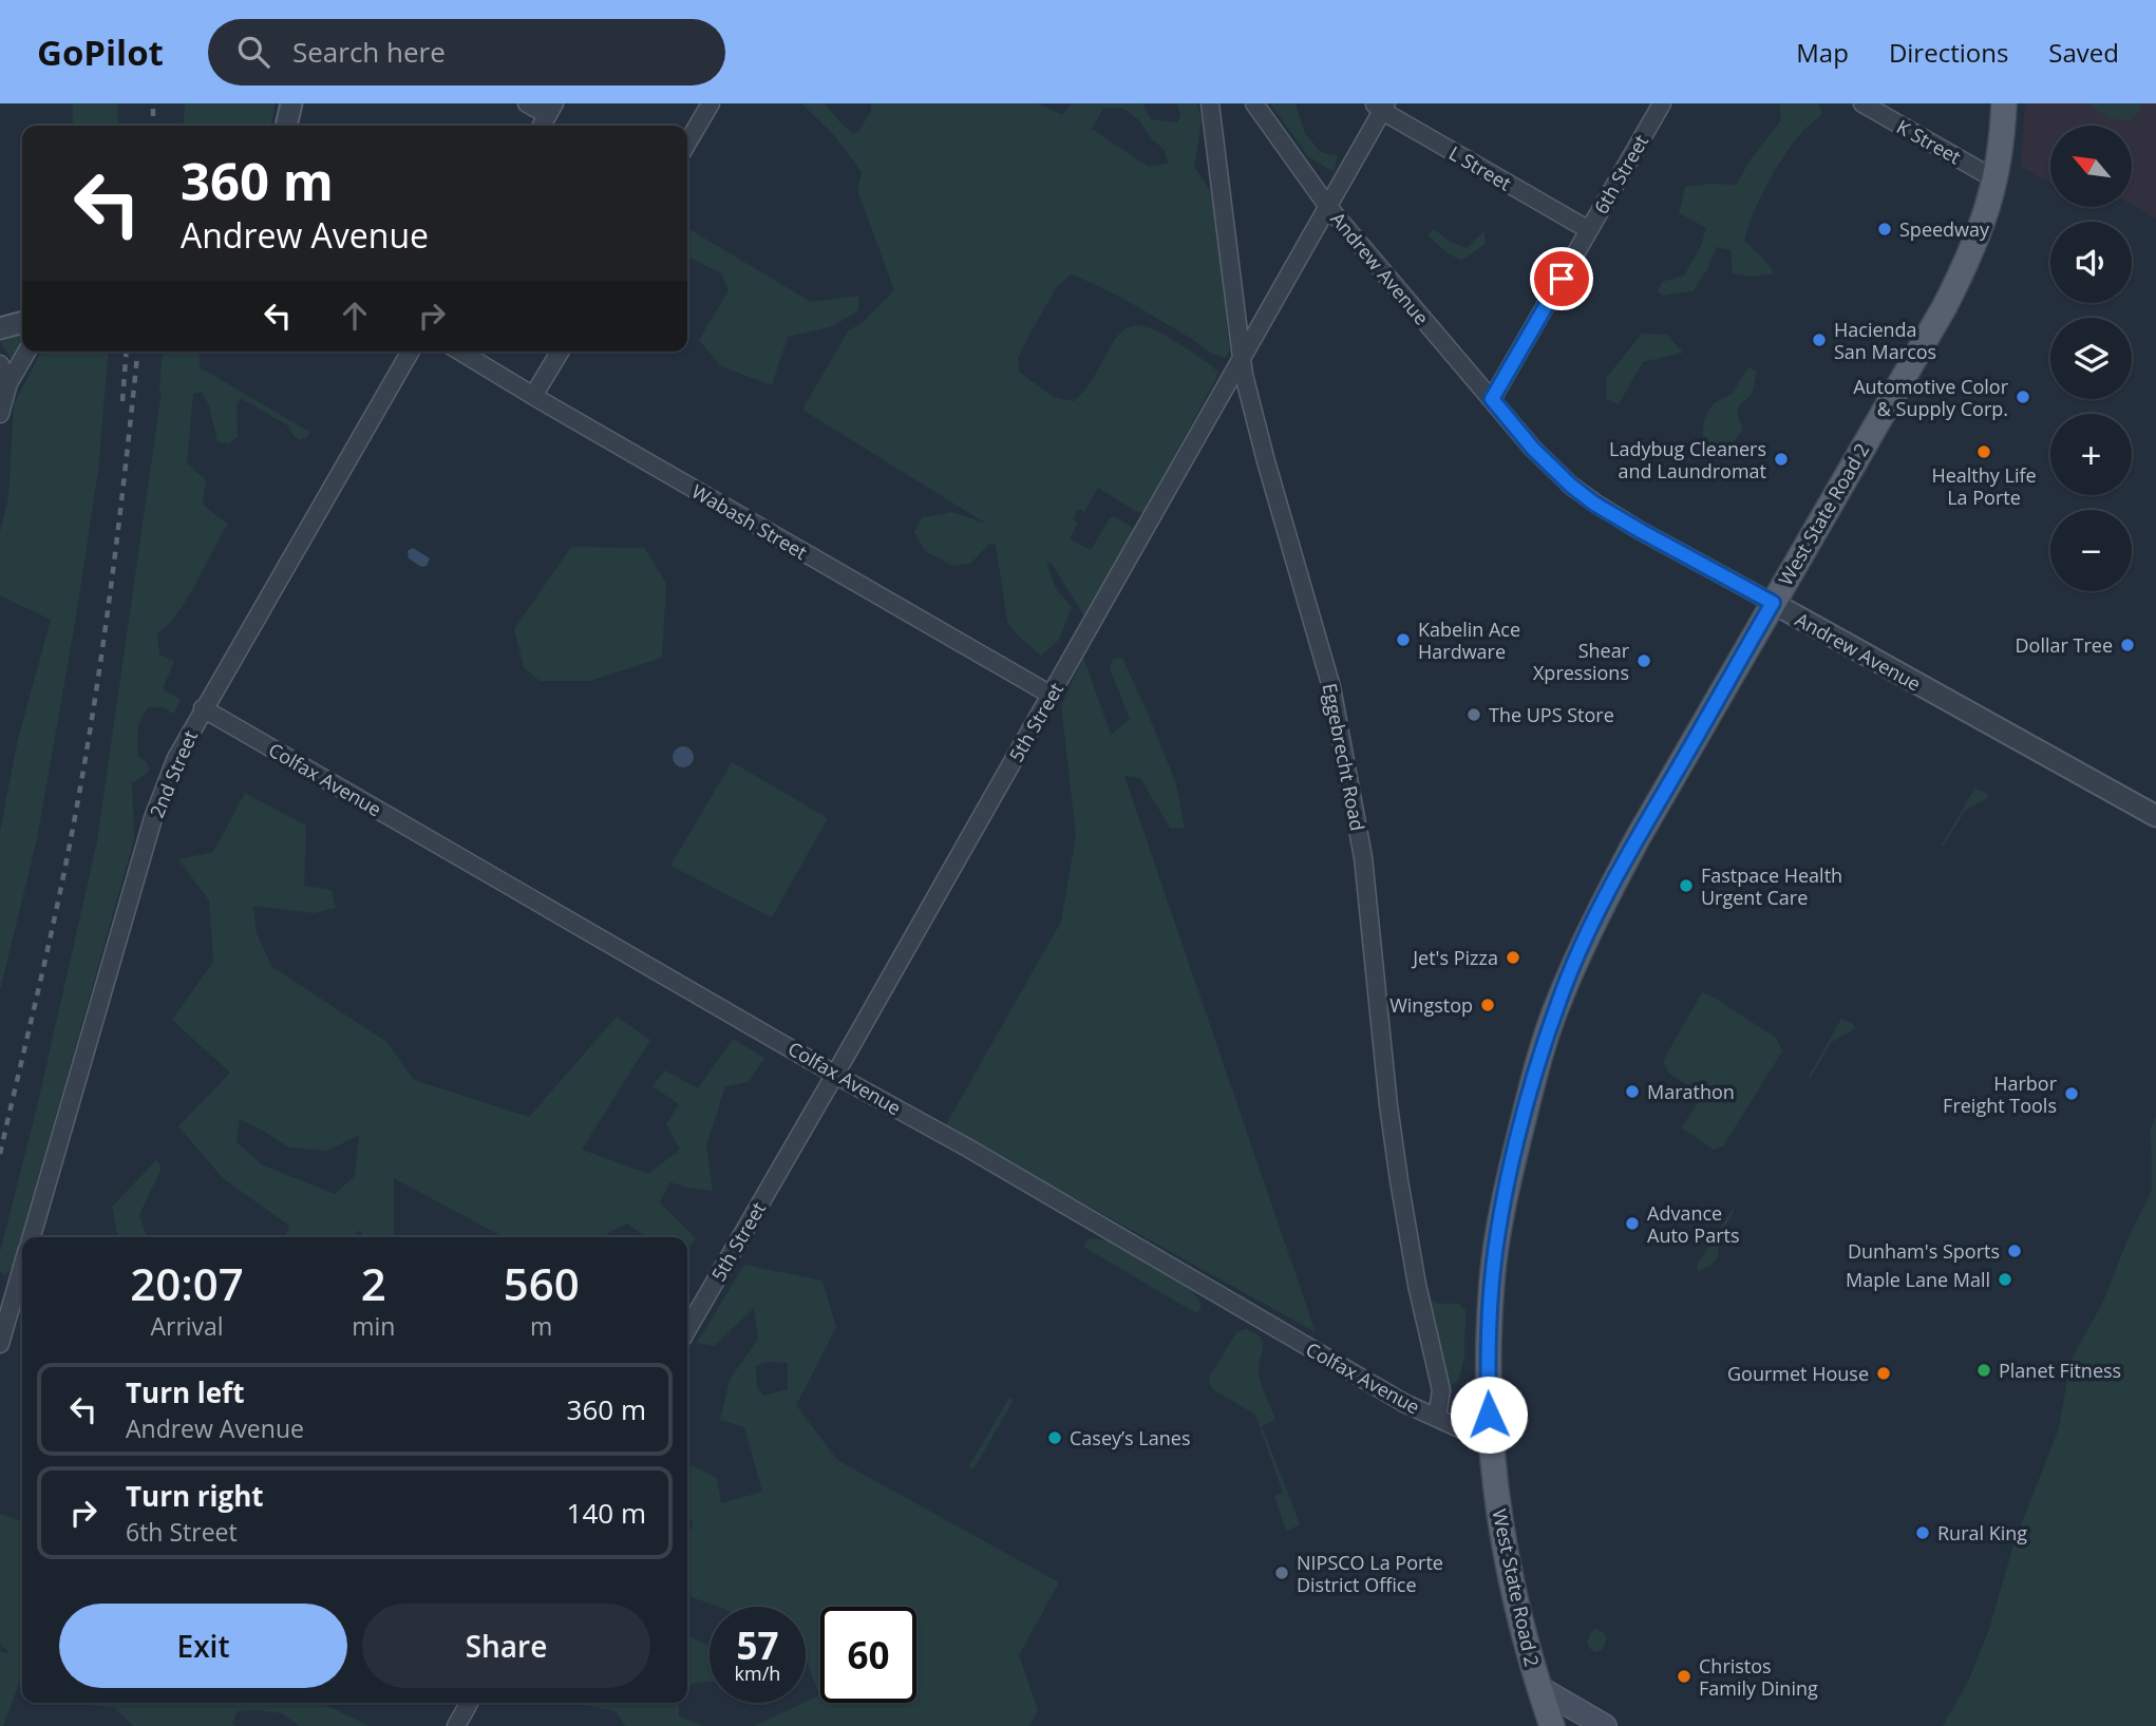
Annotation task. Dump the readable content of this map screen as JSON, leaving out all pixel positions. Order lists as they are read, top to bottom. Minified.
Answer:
{"streets":{"main road":["West State Road 2"],"street":["K Street","L Street","6th Street","Andrew Avenue","Wabash Street","5th Street","Eggebrecht Road","2nd Street","Colfax Avenue"]},"crossings":[["K Street","West State Road 2"],["L Street","6th Street"],["L Street","5th Street"],["6th Street","Andrew Avenue"],["Andrew Avenue","West State Road 2"],["Andrew Avenue","5th Street"],["West State Road 2","Colfax Avenue"],["Wabash Street","5th Street"],["5th Street","Eggebrecht Road"],["5th Street","Colfax Avenue"],["Eggebrecht Road","Colfax Avenue"],["2nd Street","Colfax Avenue"]],"places":["Speedway","Hacienda San Marcos","Automotive Color & Supply Corp.","Healthy Life La Porte","Ladybug Cleaners and Laundromat","Kabelin Ace Hardware","Dollar Tree","Shear Xpressions","The UPS Store","Fastpace Health Urgent Care","Jet's Pizza","Wingstop","Marathon","Harbor Freight Tools","Advance Auto Parts","Dunham's Sports","Maple Lane Mall","Planet Fitness","Gourmet House","Casey’s Lanes","Rural King","NIPSCO La Porte District Office","Christos Family Dining"],"north":"top left","page":{"header":"GoPilot","search":"Search here","nav":["Map","Directions","Saved"],"map_buttons":["+","−"],"turn":["360 m","Andrew Avenue"],"eta":["20:07","Arrival","2","min","560","m"],"list":[{"name":"Turn left","note":"Andrew Avenue","value":"360 m"},{"name":"Turn right","note":"6th Street","value":"140 m"}],"buttons":["Exit","Share"],"speed":"57 km/h","limit":"60"}}
